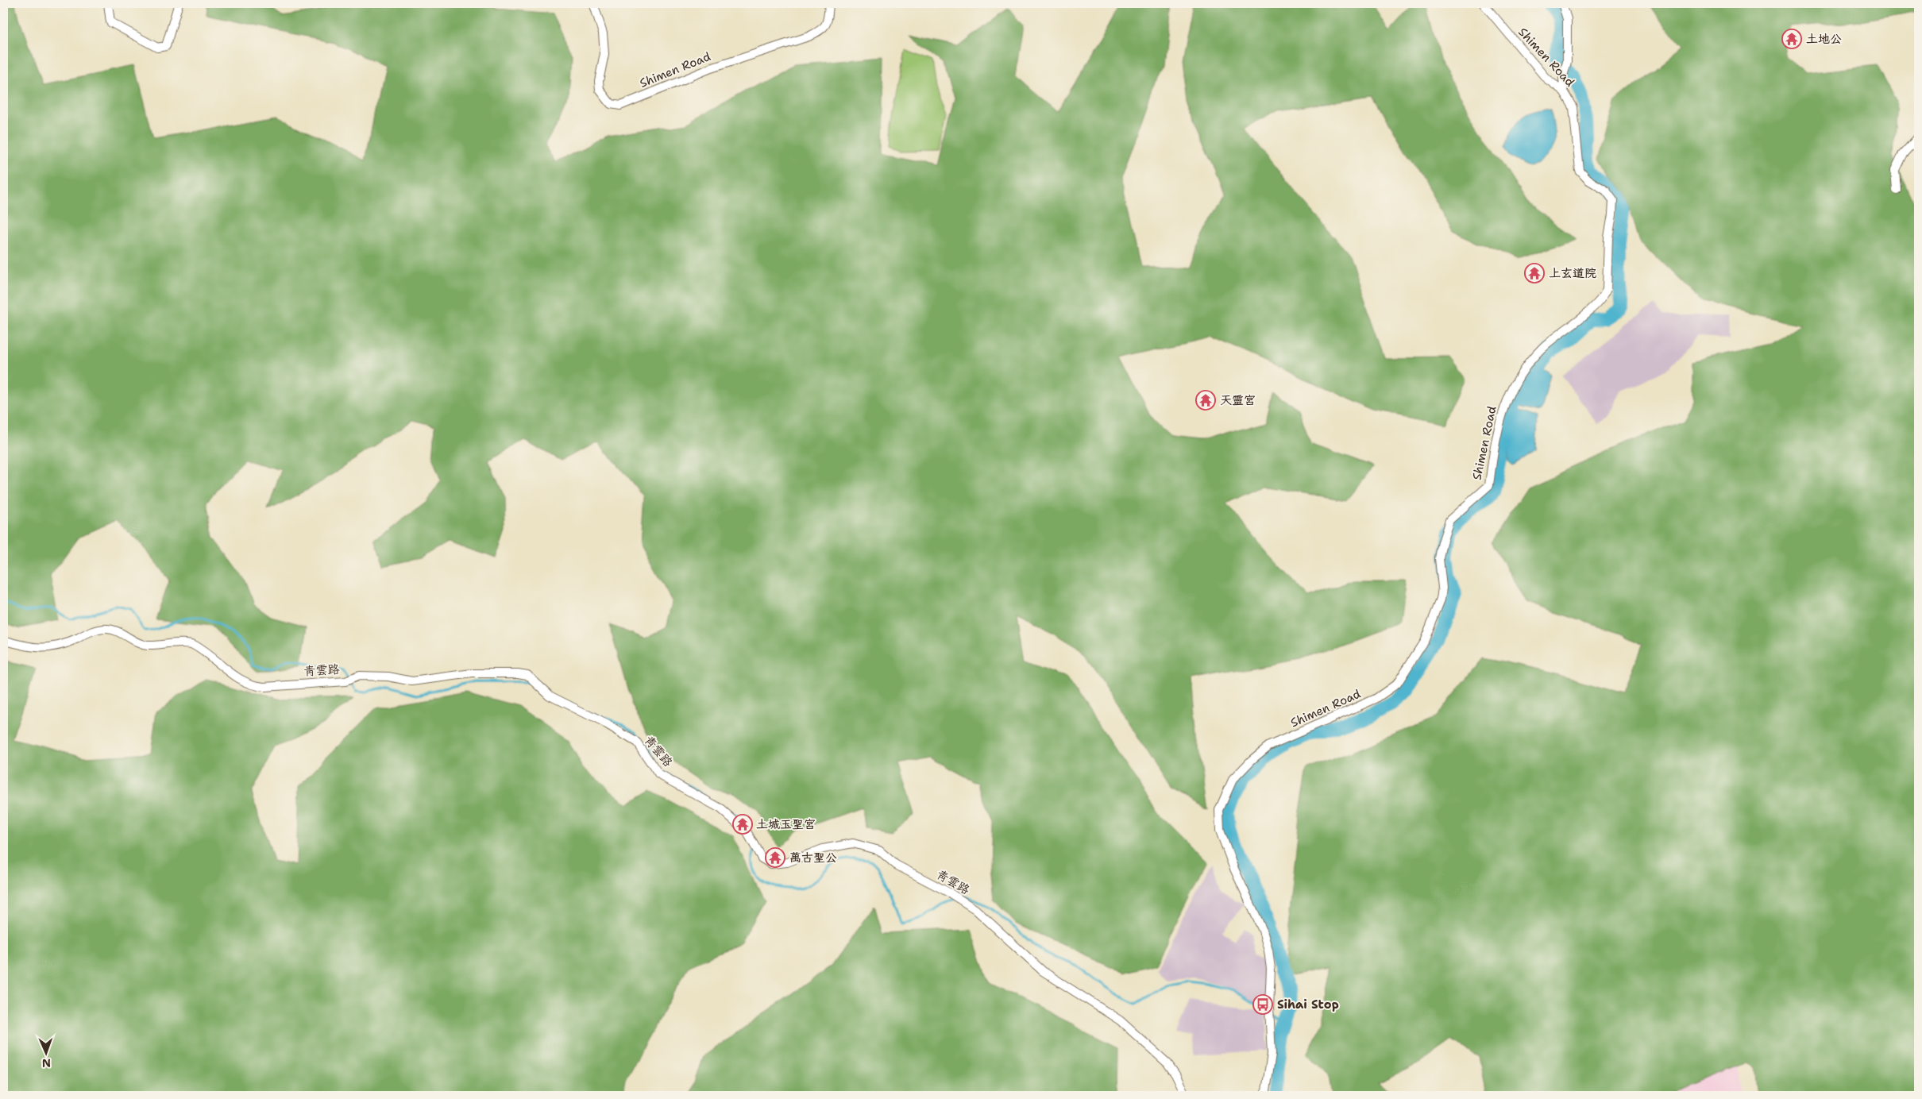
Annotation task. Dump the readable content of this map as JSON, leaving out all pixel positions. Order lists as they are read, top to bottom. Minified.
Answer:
{"streets":{"street":["Shimen Road","青雲路"]},"places":{"temple":["土地公","上玄道院","天靈宮","土城玉聖宮","萬古聖公"],"bus stop":["Sihai Stop"]},"north":"bottom"}
